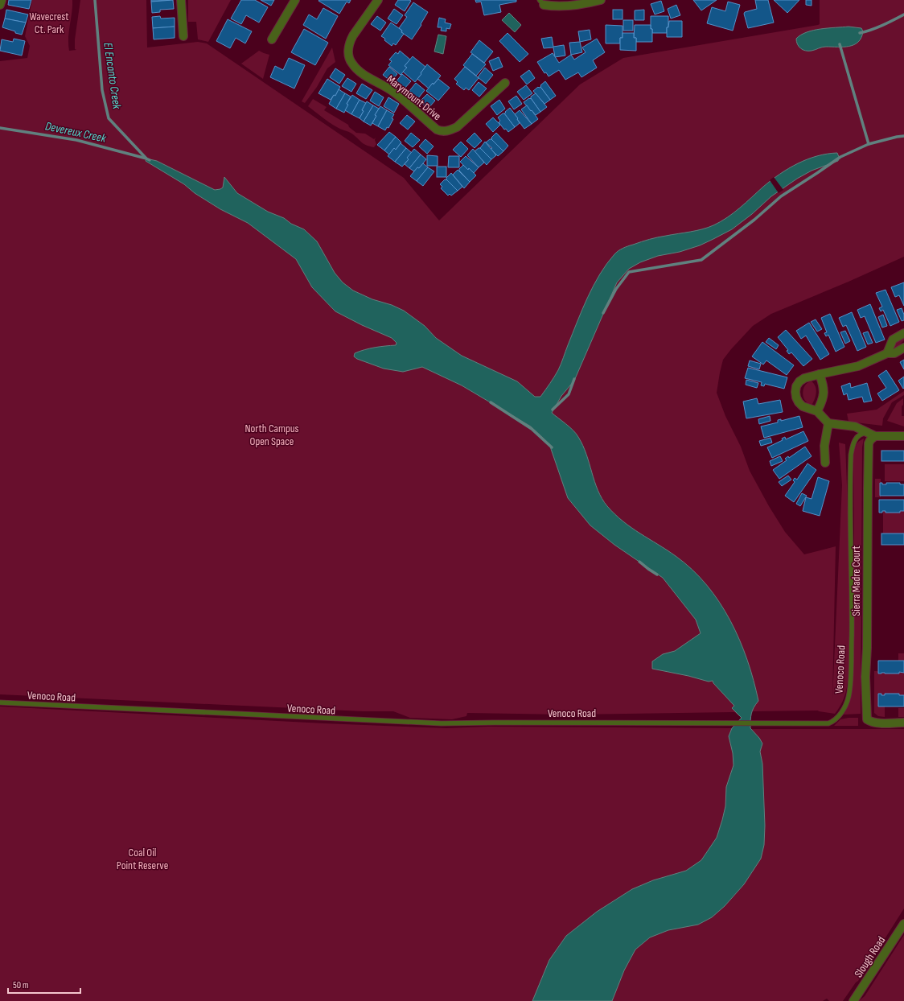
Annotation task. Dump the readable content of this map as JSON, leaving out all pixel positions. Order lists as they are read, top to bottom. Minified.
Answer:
{"streets":{"street":["Marymount Drive","Sierra Madre Court","Slough Road"],"lane":["Venoco Road"]},"crossings":[["Sierra Madre Court","Venoco Road"]],"water":["El Encanto Creek","Devereux Creek"],"parks":["Wavecrest Ct. Park","North Campus Open Space","Coal Oil Point Reserve"],"scale_bar":"50 m"}
